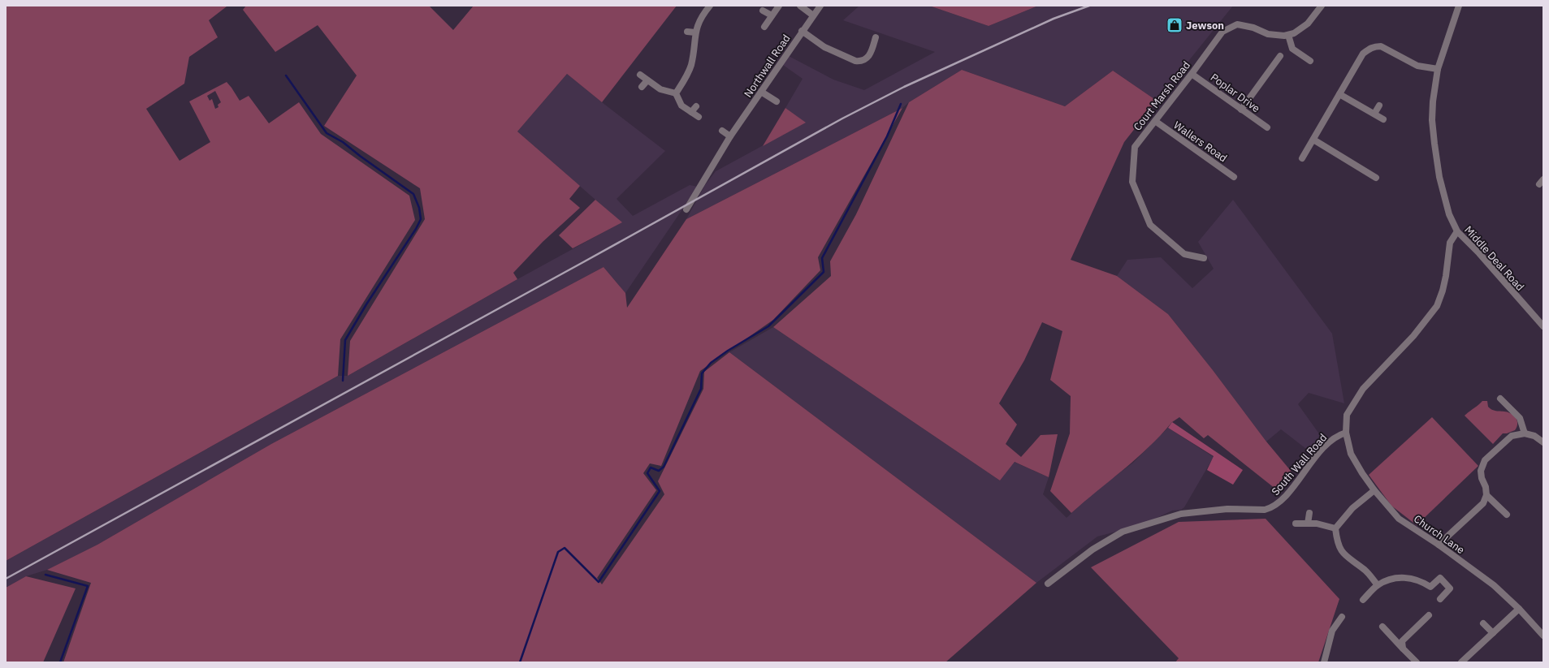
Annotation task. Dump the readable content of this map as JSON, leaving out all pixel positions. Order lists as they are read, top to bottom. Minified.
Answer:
{"streets":{"street":["Northwall Road","Poplar Drive","Court Marsh Road","Wallers Road","Middle Deal Road","South Wall Road","Church Lane"]},"crossings":[["Poplar Drive","Court Marsh Road"],["Court Marsh Road","Wallers Road"],["South Wall Road","Church Lane"]],"places":{"shop":["Jewson"]}}
